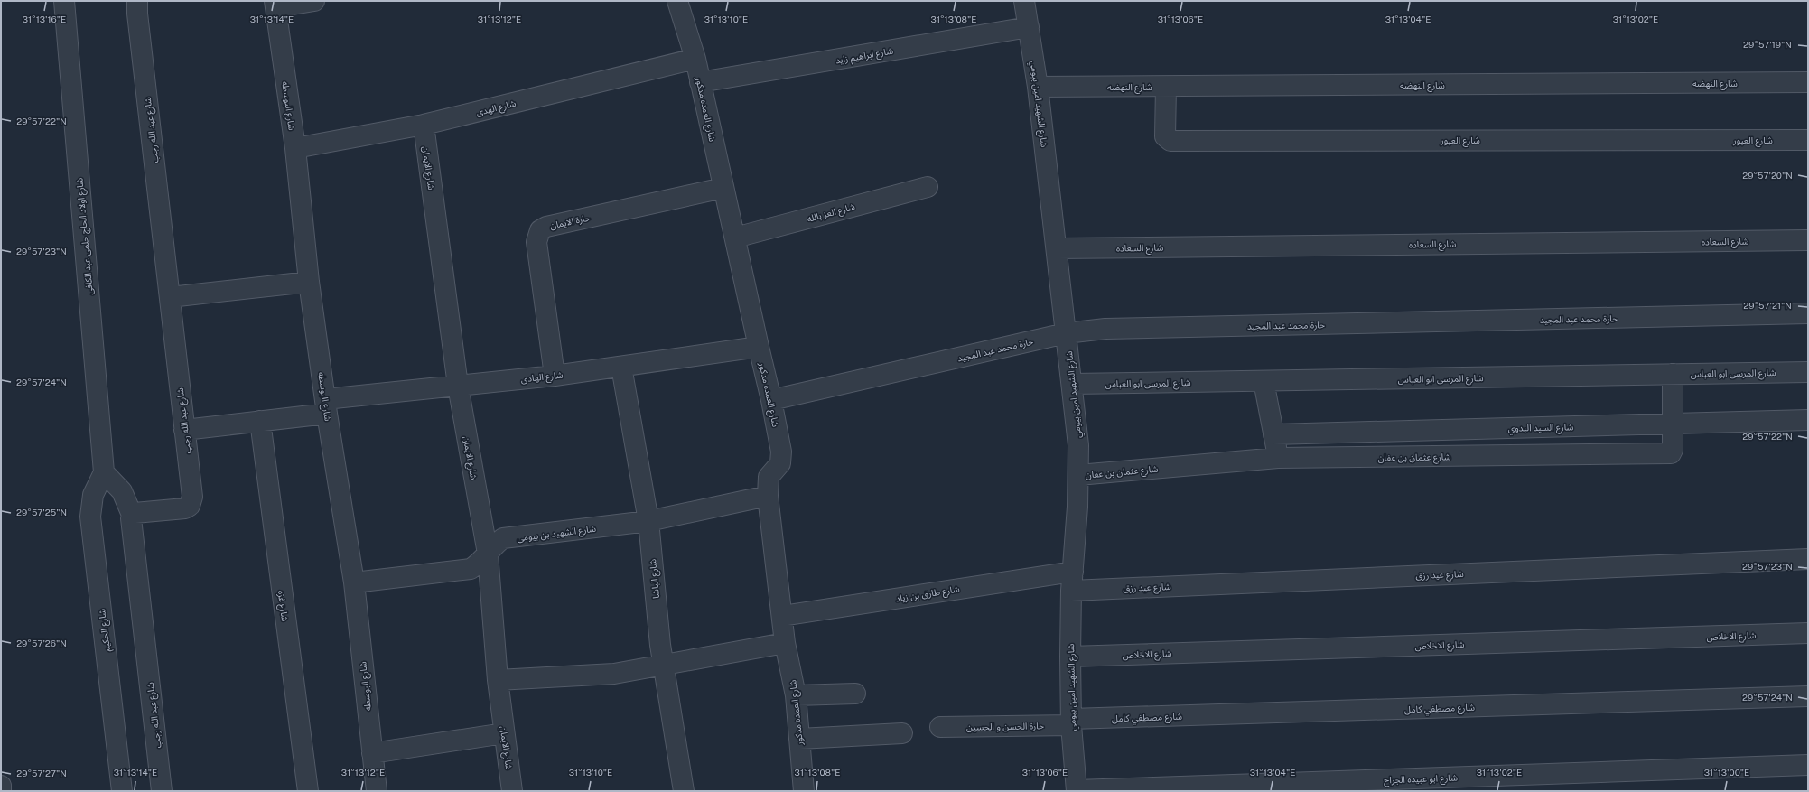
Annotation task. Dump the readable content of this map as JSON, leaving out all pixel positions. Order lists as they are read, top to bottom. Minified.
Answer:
{"streets":{"street":["شارع ابراهيم زايد","شارع النهضه","شارع الشهيد امين بيومي","شارع البوسطه","شارع الهدى","شارع العمده مدكور","شارع عبد الله رجب","شارع العبور","شارع الايمان","شارع العز بالله","حارة الايمان","شارع اولاد الحاج حلمى عبد الكافى","شارع السعاده","حارة محمد عبد المجيد","شارع المرسى ابو العباس","شارع الهادى","شارع السيد البدوي","شارع عثمان بن عفان","شارع الشهيد بن بيومى","شارع عيد رزق","شارع الباشا","شارع طارق بن زياد","شارع غزه","شارع الحكيم","شارع الاخلاص","شارع مصطفي كامل","حارة الحسن و الحسين","شارع ابو عبيده الجراح"]},"crossings":[["شارع ابراهيم زايد","شارع الشهيد امين بيومي"],["شارع ابراهيم زايد","شارع العمده مدكور"],["شارع النهضه","شارع الشهيد امين بيومي"],["شارع النهضه","شارع العبور"],["شارع الشهيد امين بيومي","شارع السعاده"],["شارع الشهيد امين بيومي","حارة محمد عبد المجيد"],["شارع الشهيد امين بيومي","شارع المرسى ابو العباس"],["شارع الشهيد امين بيومي","شارع عثمان بن عفان"],["شارع الشهيد امين بيومي","شارع عيد رزق"],["شارع الشهيد امين بيومي","شارع طارق بن زياد"],["شارع الشهيد امين بيومي","شارع الاخلاص"],["شارع الشهيد امين بيومي","شارع مصطفي كامل"],["شارع الشهيد امين بيومي","حارة الحسن و الحسين"],["شارع الشهيد امين بيومي","شارع ابو عبيده الجراح"],["شارع البوسطه","شارع الهدى"],["شارع البوسطه","شارع الهادى"],["شارع البوسطه","شارع الشهيد بن بيومى"],["شارع الهدى","شارع العمده مدكور"],["شارع الهدى","شارع الايمان"],["شارع العمده مدكور","شارع العز بالله"],["شارع العمده مدكور","حارة الايمان"],["شارع العمده مدكور","حارة محمد عبد المجيد"],["شارع العمده مدكور","شارع الهادى"],["شارع العمده مدكور","شارع الشهيد بن بيومى"],["شارع العمده مدكور","شارع طارق بن زياد"],["شارع عبد الله رجب","شارع الهادى"],["شارع الايمان","شارع الهادى"],["شارع الايمان","شارع الشهيد بن بيومى"],["حارة الايمان","شارع الهادى"],["شارع اولاد الحاج حلمى عبد الكافى","شارع الحكيم"],["شارع المرسى ابو العباس","شارع عثمان بن عفان"],["شارع الهادى","شارع الباشا"],["شارع الهادى","شارع غزه"],["شارع السيد البدوي","شارع عثمان بن عفان"],["شارع الشهيد بن بيومى","شارع الباشا"],["شارع عيد رزق","شارع طارق بن زياد"],["شارع مصطفي كامل","حارة الحسن و الحسين"]],"coordinates":["31°13'16\"E","31°13'14\"E","31°13'12\"E","31°13'10\"E","31°13'08\"E","31°13'04\"E","31°13'06\"E","31°13'02\"E","29°57'19\"N","29°57'22\"N","29°57'20\"N","29°57'23\"N","29°57'21\"N","29°57'24\"N","29°57'25\"N","29°57'26\"N","31°13'00\"E","29°57'27\"N"]}
